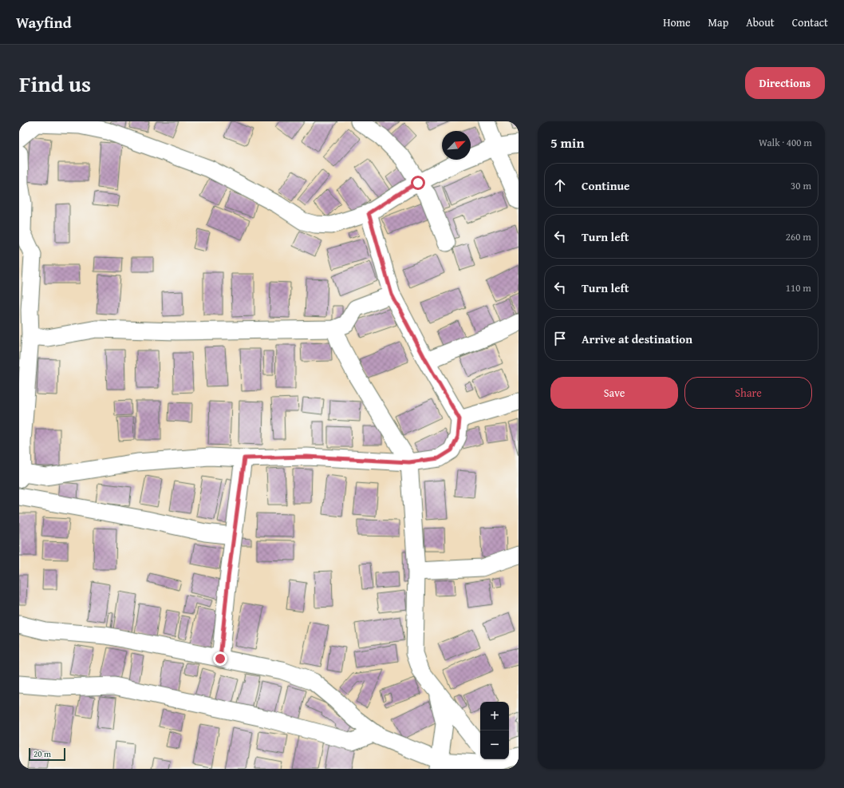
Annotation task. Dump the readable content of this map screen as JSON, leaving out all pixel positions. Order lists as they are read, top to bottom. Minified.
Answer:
{"scale_bar":"20 m","north":"top right","page":{"header":"Wayfind","nav":["Home","Map","About","Contact"],"title":"Find us","buttons":["Directions",["Save","Share"]],"heading":["5 min","Walk · 400 m"],"list":[["Continue","30 m"],["Turn left","260 m"],["Turn left","110 m"],"Arrive at destination"],"map_buttons":["+","−"],"scale":"20 m"}}
